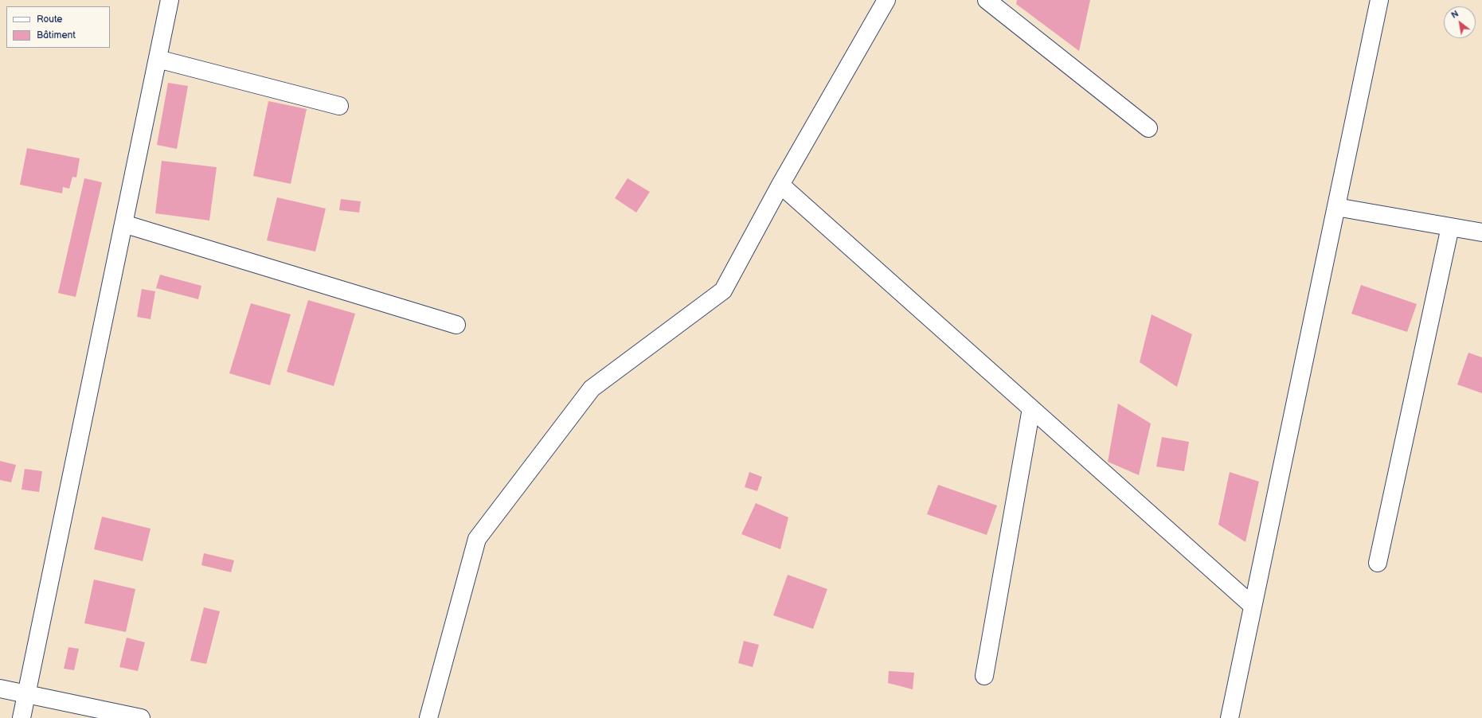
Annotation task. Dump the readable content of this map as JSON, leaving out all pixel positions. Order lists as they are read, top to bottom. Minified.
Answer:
{"legend":["Route","Bâtiment"],"north":"top left"}
